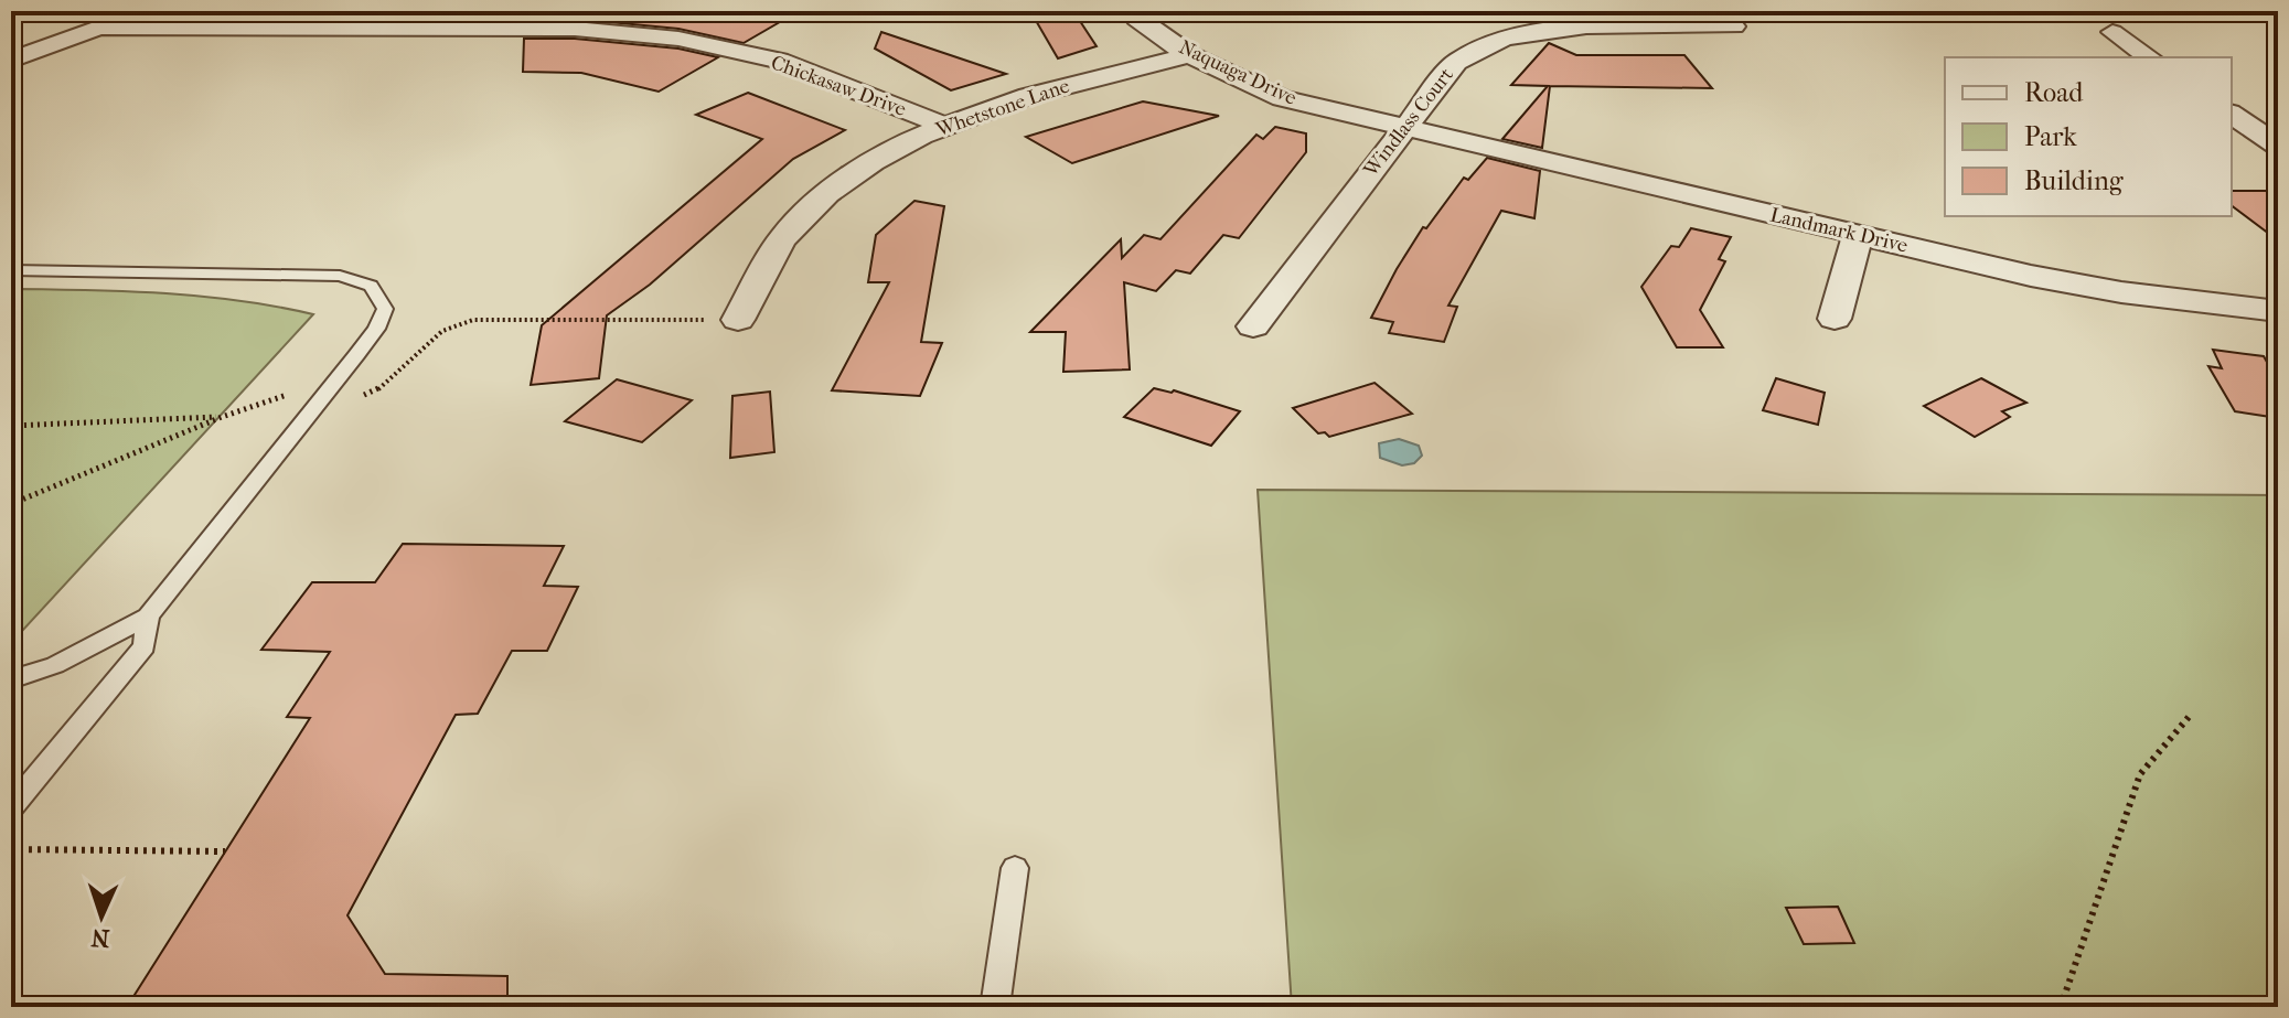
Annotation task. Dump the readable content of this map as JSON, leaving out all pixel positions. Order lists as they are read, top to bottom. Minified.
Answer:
{"streets":{"street":["Naquaga Drive","Chickasaw Drive","Whetstone Lane","Windlass Court","Landmark Drive"]},"crossings":[["Naquaga Drive","Whetstone Lane"],["Naquaga Drive","Windlass Court"],["Naquaga Drive","Landmark Drive"],["Chickasaw Drive","Whetstone Lane"],["Windlass Court","Landmark Drive"]],"legend":["Road","Park","Building"],"north":"bottom"}
